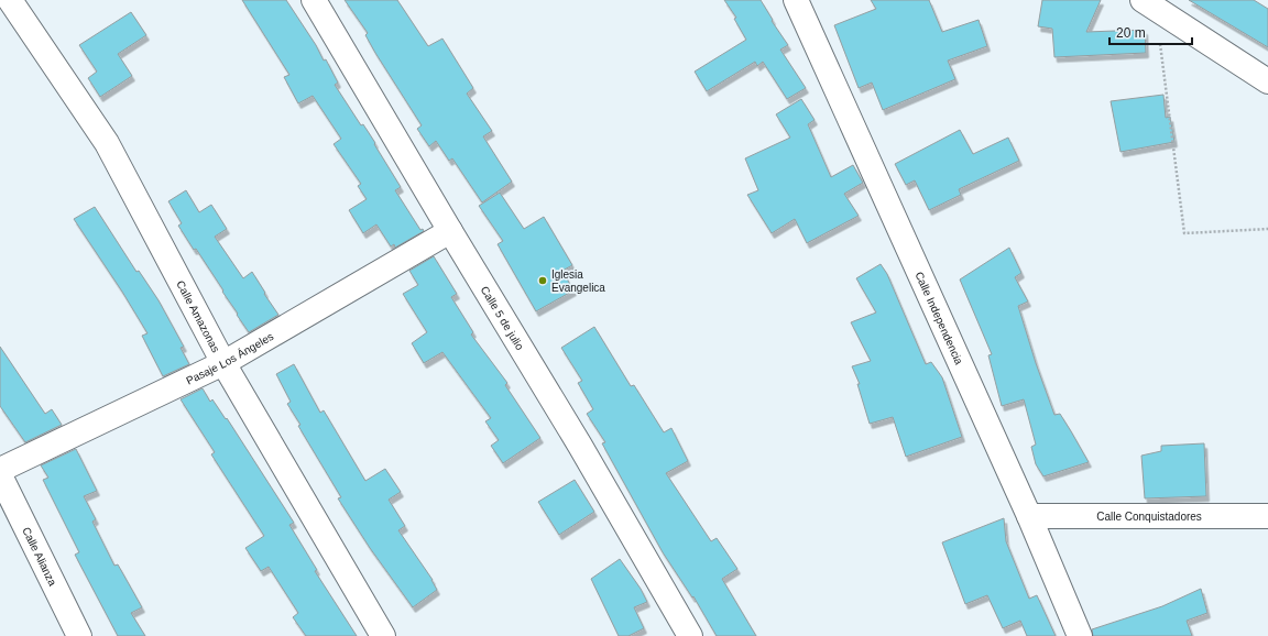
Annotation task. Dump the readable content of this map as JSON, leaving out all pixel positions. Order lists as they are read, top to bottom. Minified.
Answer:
{"streets":{"street":["Calle Amazonas","Calle Independencia","Calle 5 de julio","Pasaje Los Ángeles","Calle Conquistadores","Calle Alianza"]},"crossings":[["Calle Amazonas","Pasaje Los Ángeles"],["Calle Independencia","Calle Conquistadores"],["Calle 5 de julio","Pasaje Los Ángeles"]],"places":["Iglesia Evangelica"],"scale_bar":"20 m"}
